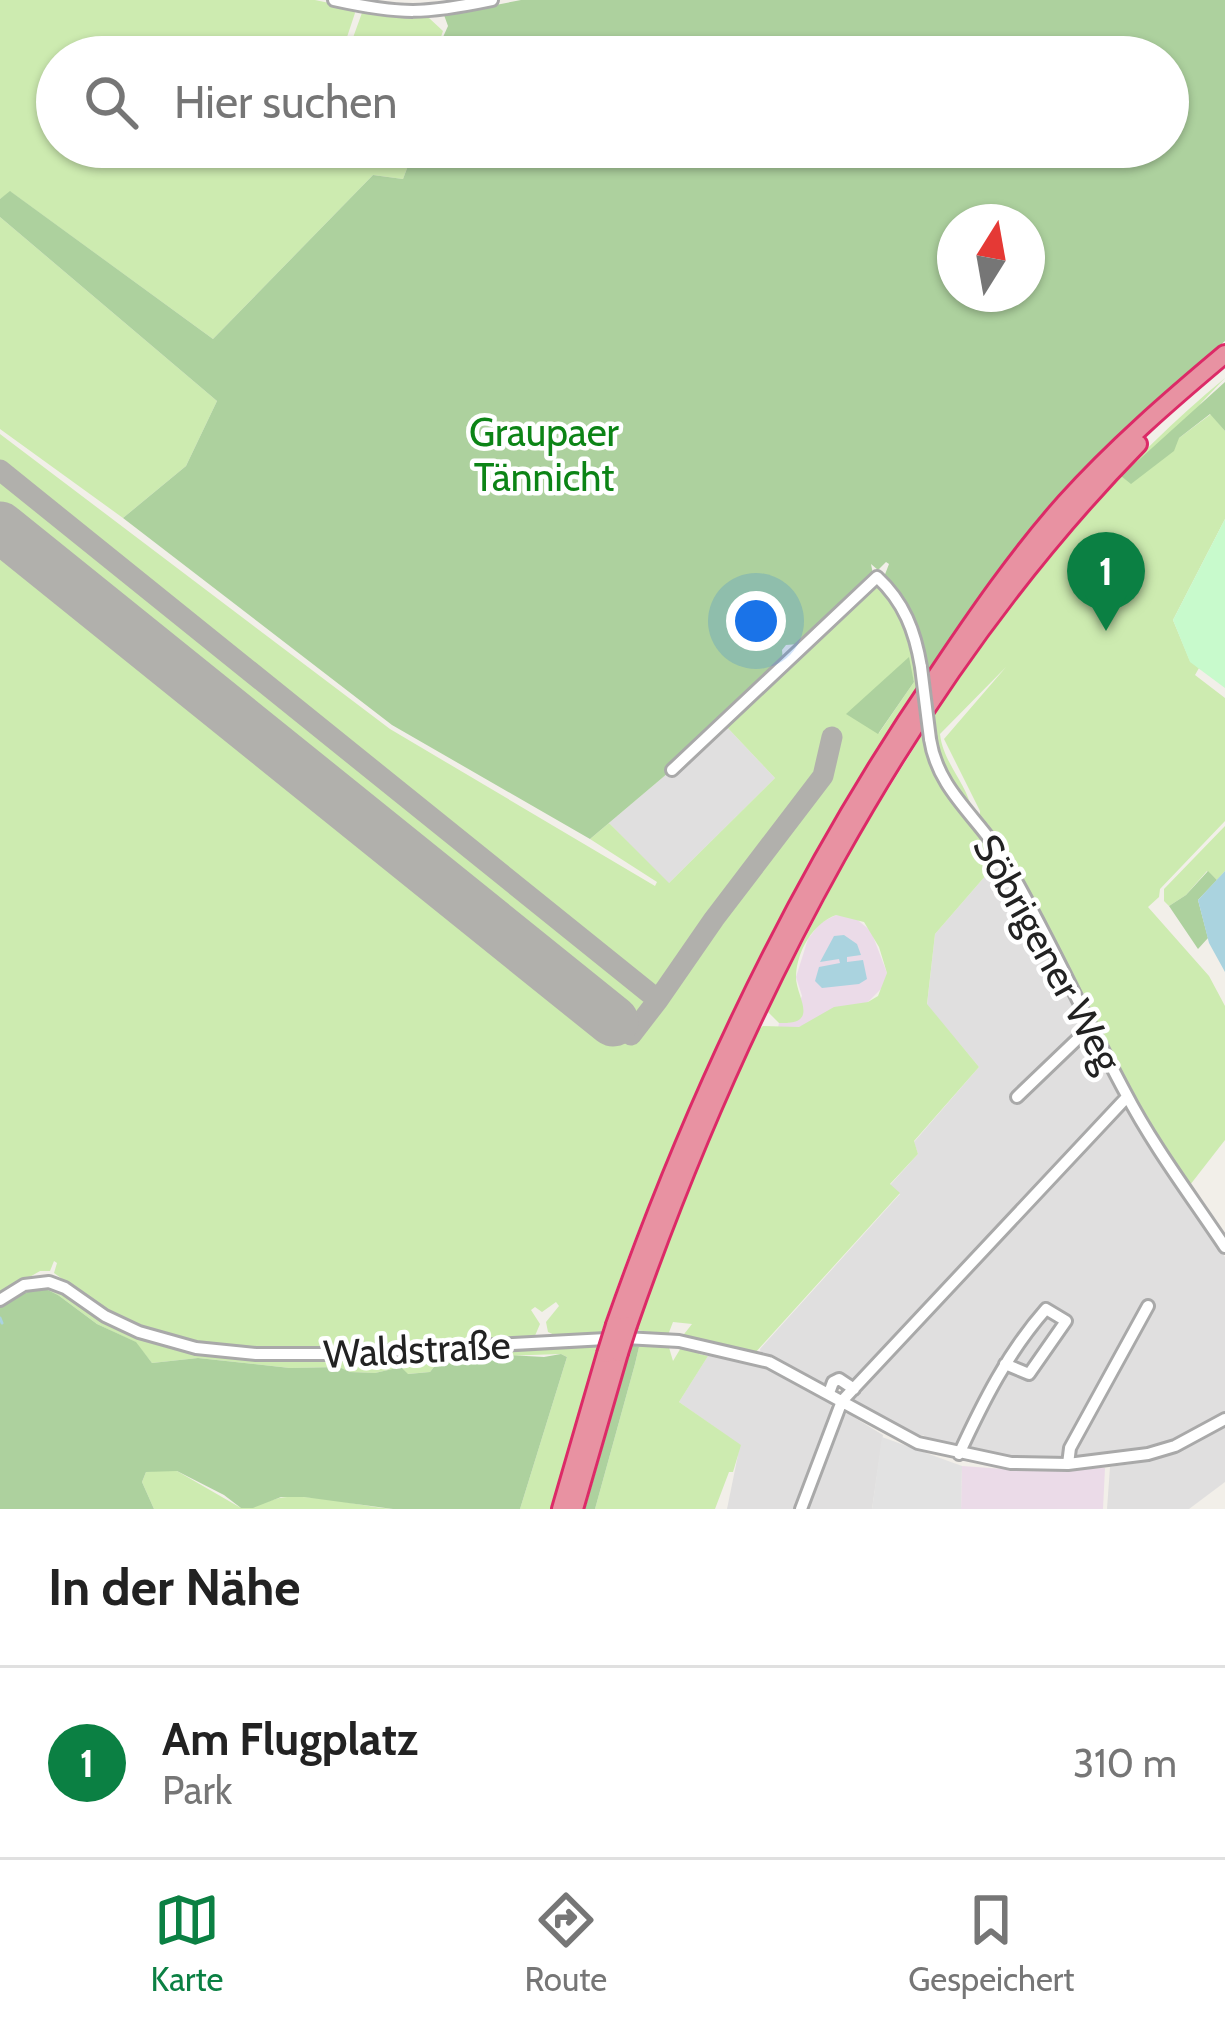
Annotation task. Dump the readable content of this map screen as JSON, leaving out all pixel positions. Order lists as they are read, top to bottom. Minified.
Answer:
{"streets":{"street":["Söbrigener Weg","Waldstraße"]},"parks":["Graupaer Tännicht"],"north":"top","page":{"search":"Hier suchen","pins":"1","heading":"In der Nähe","list":[{"mark":"1","name":"Am Flugplatz","note":"Park","value":"310 m"}],"nav":["Karte","Route","Gespeichert"]}}
